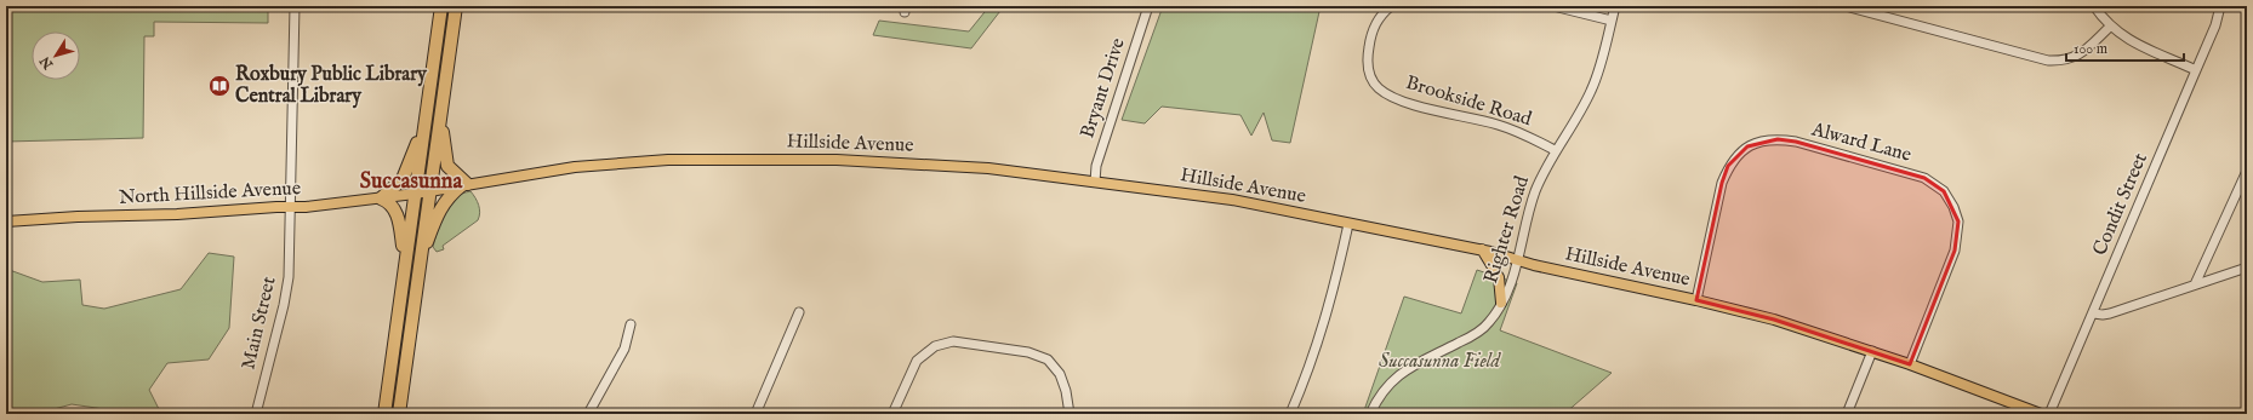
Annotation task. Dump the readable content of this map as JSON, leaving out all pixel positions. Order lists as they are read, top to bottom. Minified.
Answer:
{"streets":{"main road":["Hillside Avenue","North Hillside Avenue"],"street":["Bryant Drive","Brookside Road","Alward Lane","Condit Street","Righter Road","Main Street"]},"crossings":[["Bryant Drive","Hillside Avenue"],["Brookside Road","Righter Road"],["Alward Lane","Hillside Avenue"],["Hillside Avenue","North Hillside Avenue"],["Hillside Avenue","Righter Road"],["North Hillside Avenue","Main Street"]],"districts":["Succasunna"],"parks":["Succasunna Field"],"places":{"library":["Roxbury Public Library Central Library"]},"scale_bar":"100 m","north":"bottom left"}
